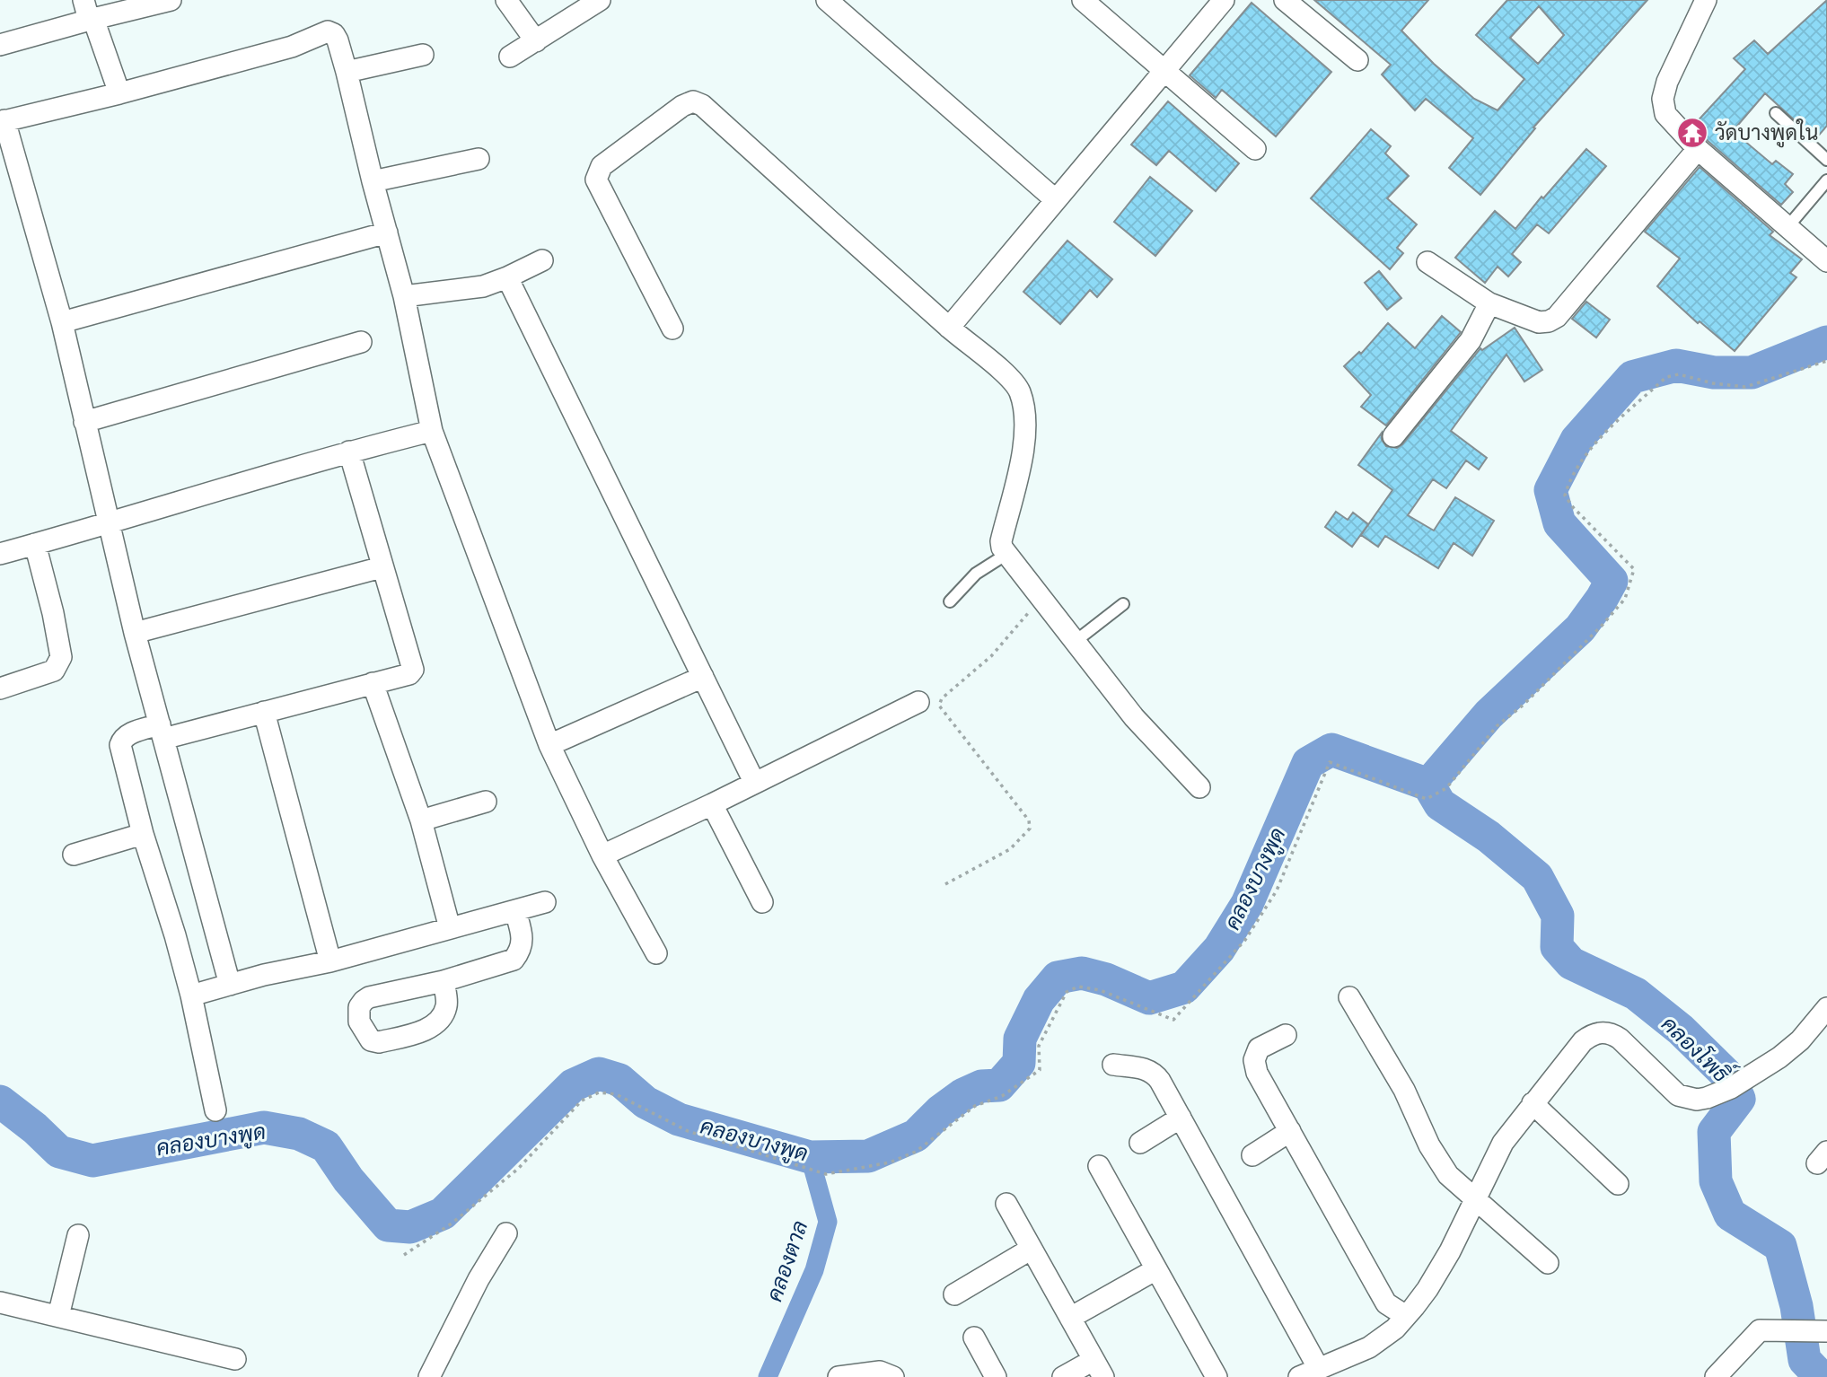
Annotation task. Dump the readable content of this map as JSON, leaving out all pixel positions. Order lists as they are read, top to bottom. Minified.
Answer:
{"water":["คลองบางพูด","คลองโพธิ์","คลองตาล"],"places":{"temple":["วัดบางพูดใน"]}}
